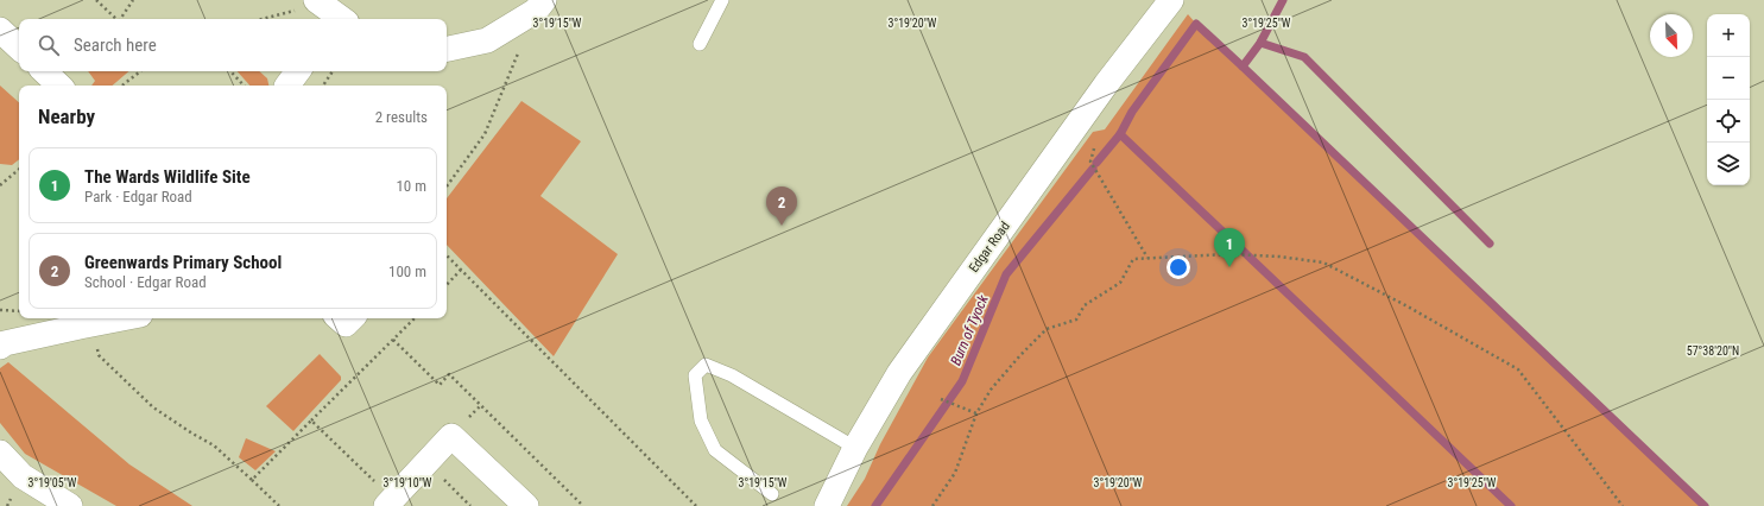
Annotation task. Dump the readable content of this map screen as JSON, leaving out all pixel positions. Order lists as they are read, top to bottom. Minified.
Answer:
{"streets":{"street":["Edgar Road"]},"water":["Burn of Tyock"],"north":"bottom right","page":{"map_buttons":["+","−"],"search":"Search here","heading":["Nearby","2 results"],"list":[{"mark":"1","name":"The Wards Wildlife Site","note":"Park · Edgar Road","value":"10 m"},{"mark":"2","name":"Greenwards Primary School","note":"School · Edgar Road","value":"100 m"}],"pins":["2","1"]},"coordinates":["3°19'15\"W","3°19'20\"W","3°19'25\"W","57°38'20\"N","3°19'05\"W","3°19'10\"W"]}
